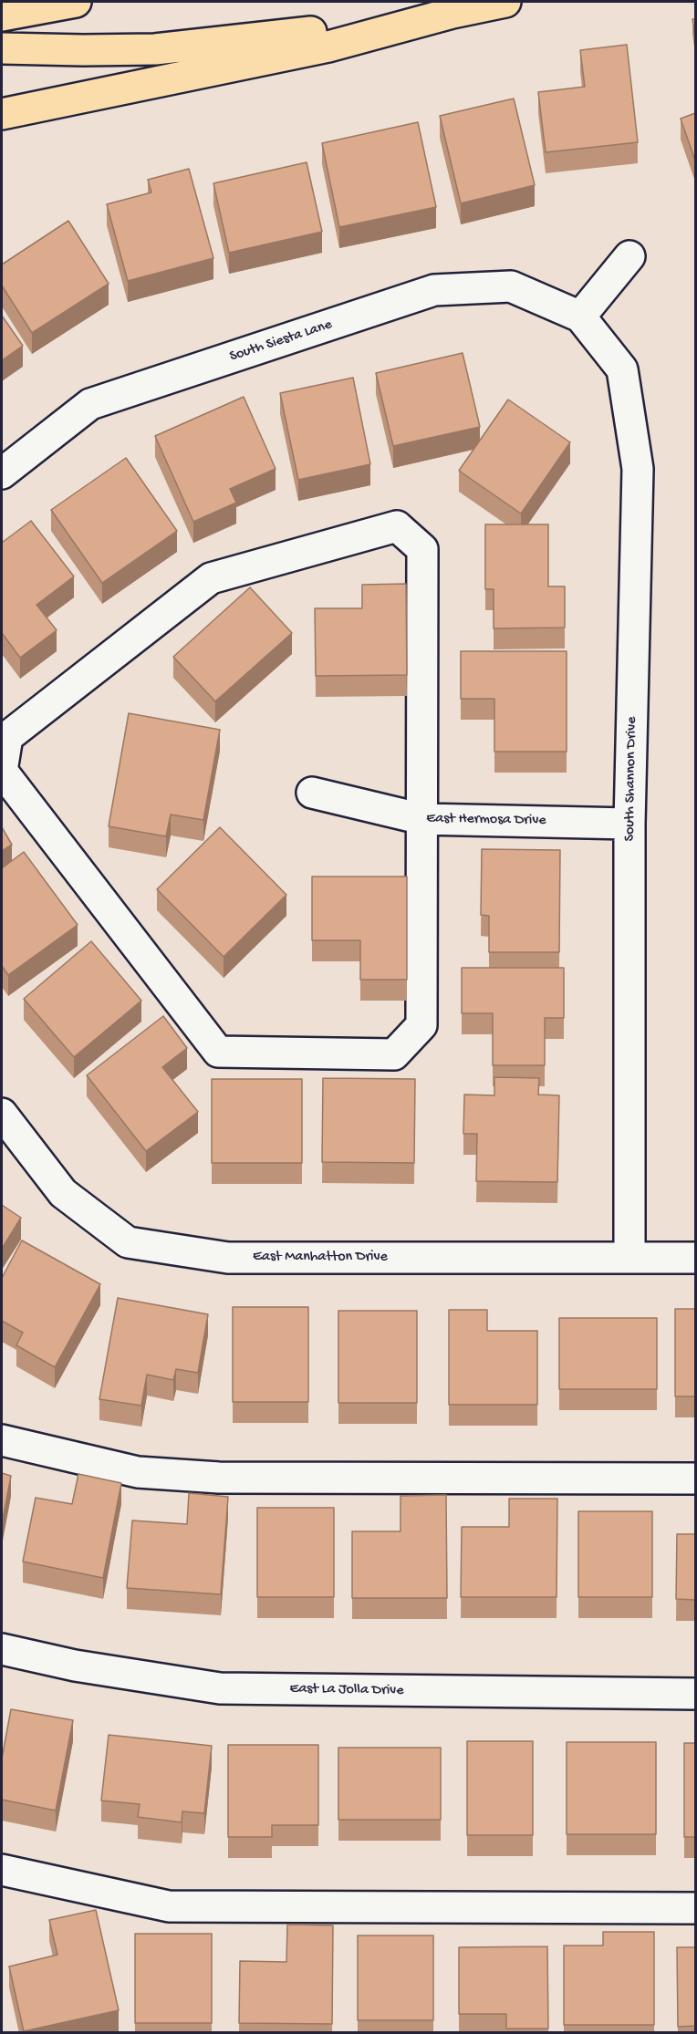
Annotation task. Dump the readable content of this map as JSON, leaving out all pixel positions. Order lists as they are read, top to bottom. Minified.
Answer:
{"streets":{"street":["South Siesta Lane","South Shannon Drive","East Hermosa Drive","East Manhatton Drive","East La Jolla Drive"]},"crossings":[["South Siesta Lane","South Shannon Drive"],["South Shannon Drive","East Hermosa Drive"],["South Shannon Drive","East Manhatton Drive"]]}
